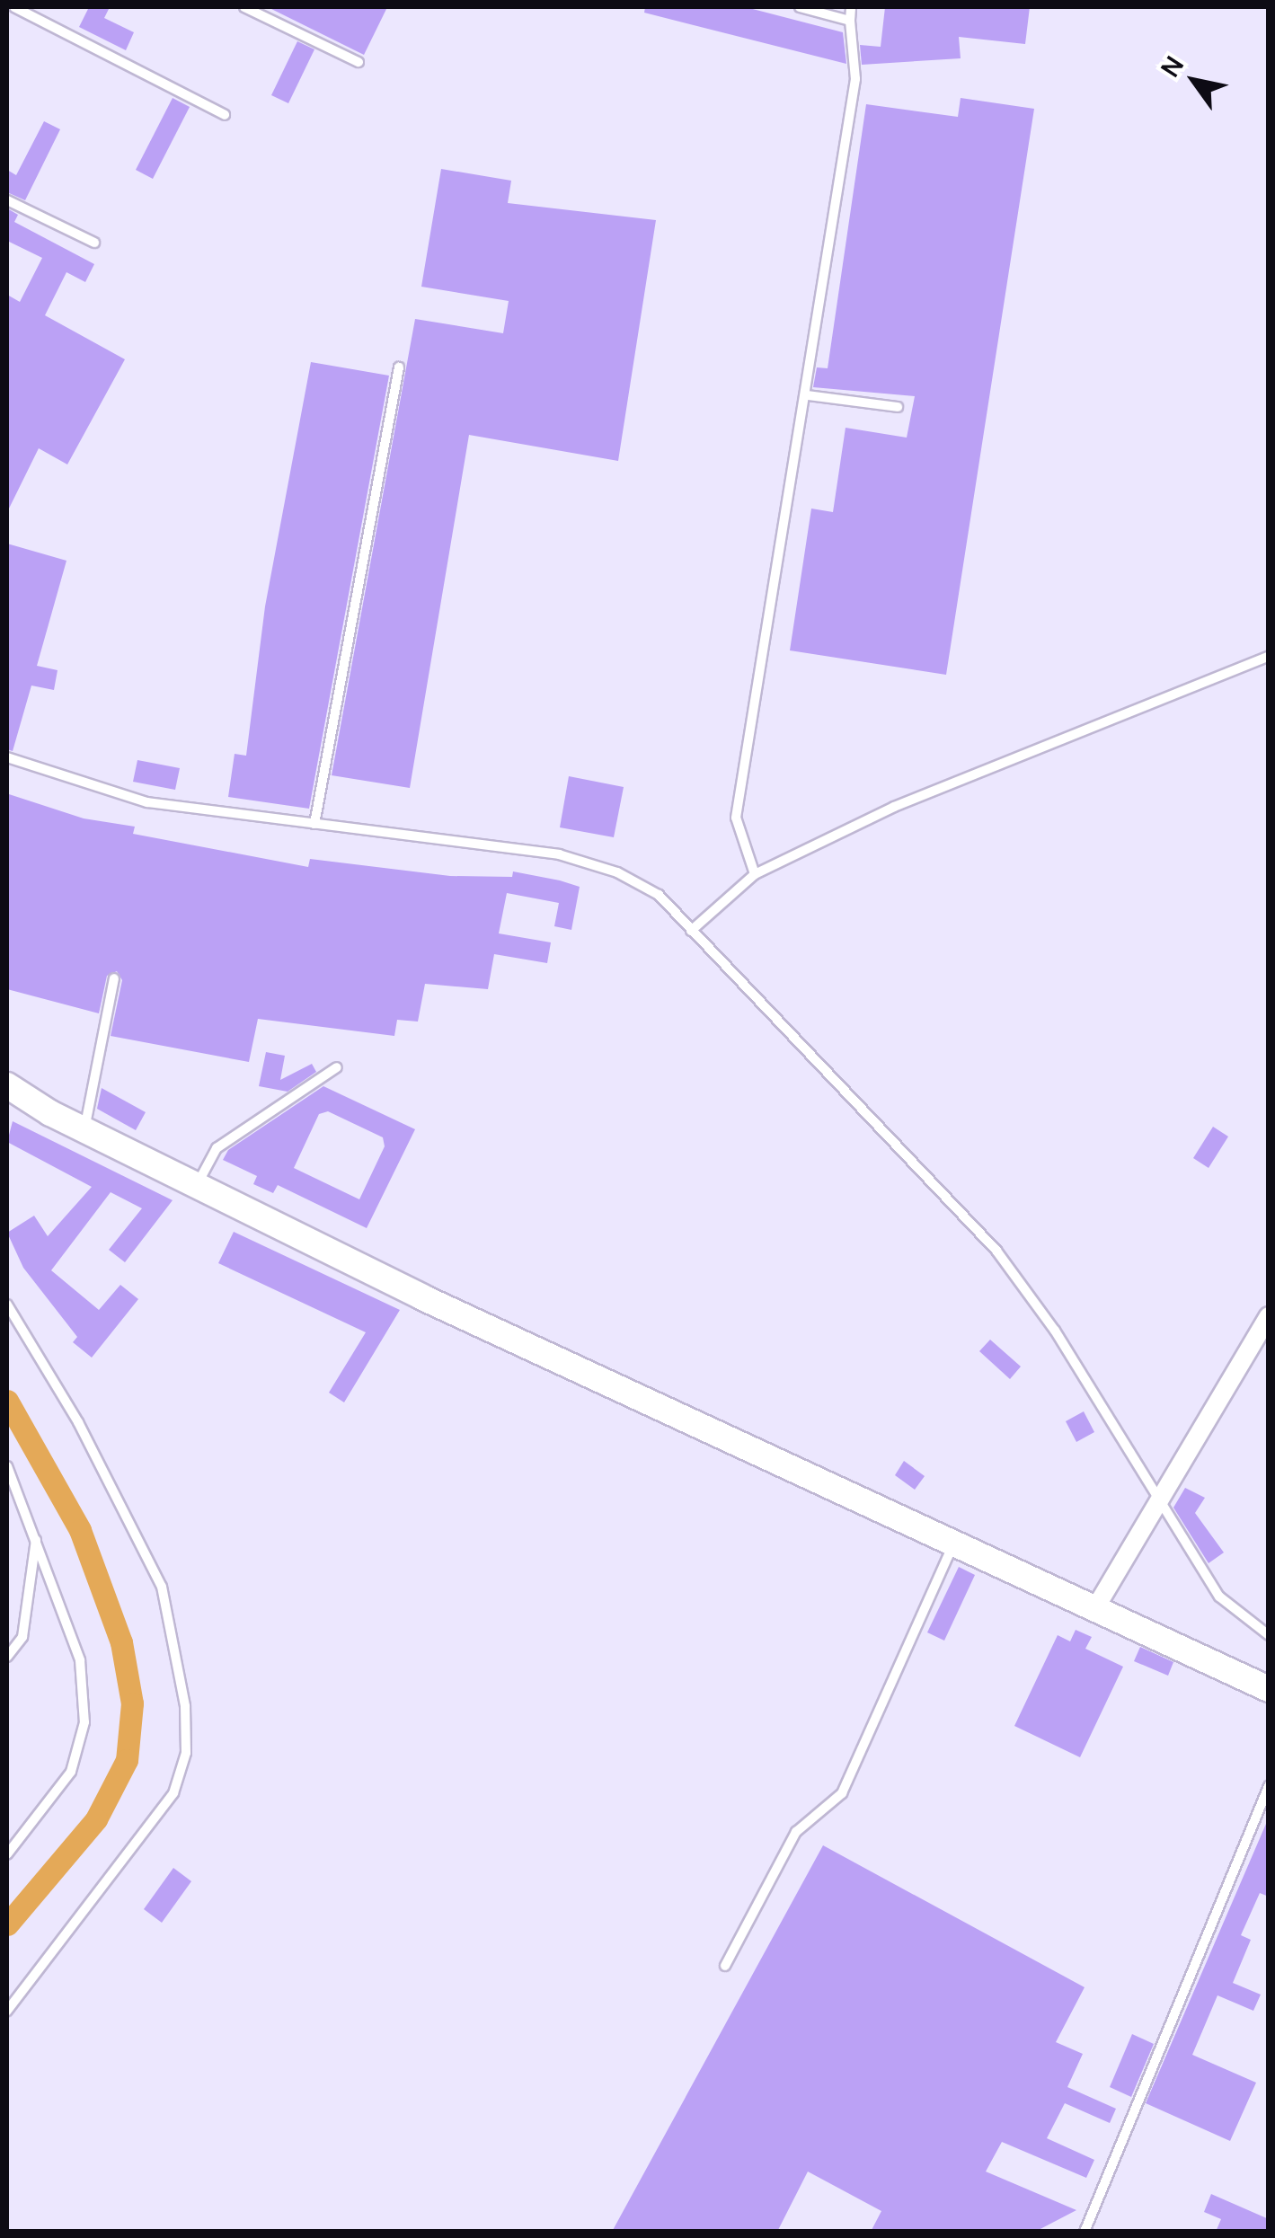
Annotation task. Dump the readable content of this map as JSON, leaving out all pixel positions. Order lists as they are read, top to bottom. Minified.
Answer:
{"north":"top left"}
